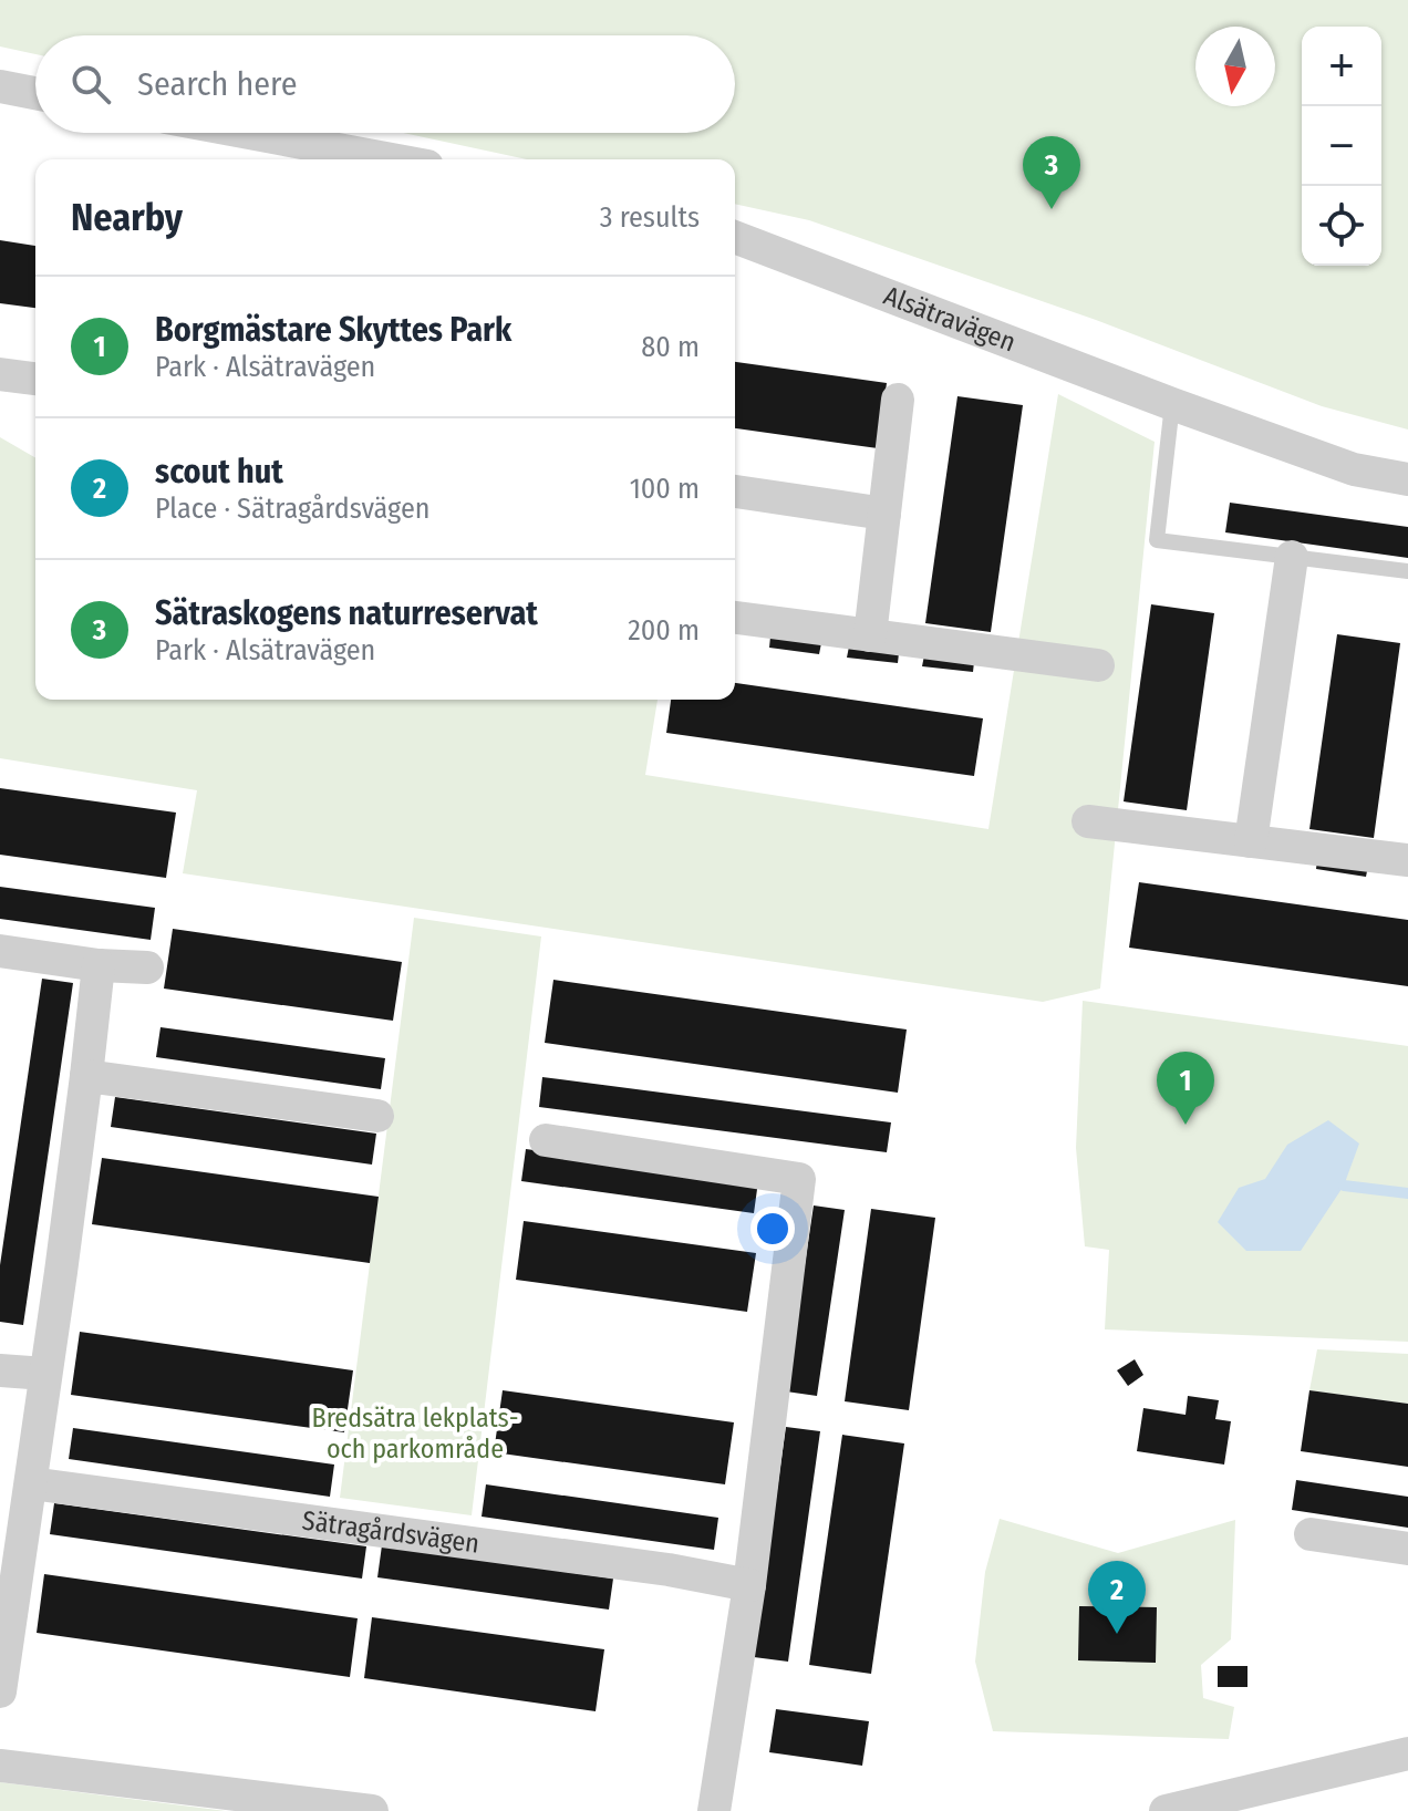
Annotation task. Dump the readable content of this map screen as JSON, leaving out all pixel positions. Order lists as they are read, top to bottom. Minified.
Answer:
{"streets":{"street":["Alsätravägen","Sätragårdsvägen"]},"parks":["Bredsätra lekplats- och parkområde"],"north":"bottom","page":{"map_buttons":["+","−"],"search":"Search here","pins":["3","1","2"],"heading":["Nearby","3 results"],"list":[{"mark":"1","name":"Borgmästare Skyttes Park","note":"Park · Alsätravägen","value":"80 m"},{"mark":"2","name":"scout hut","note":"Place · Sätragårdsvägen","value":"100 m"},{"mark":"3","name":"Sätraskogens naturreservat","note":"Park · Alsätravägen","value":"200 m"}]}}
